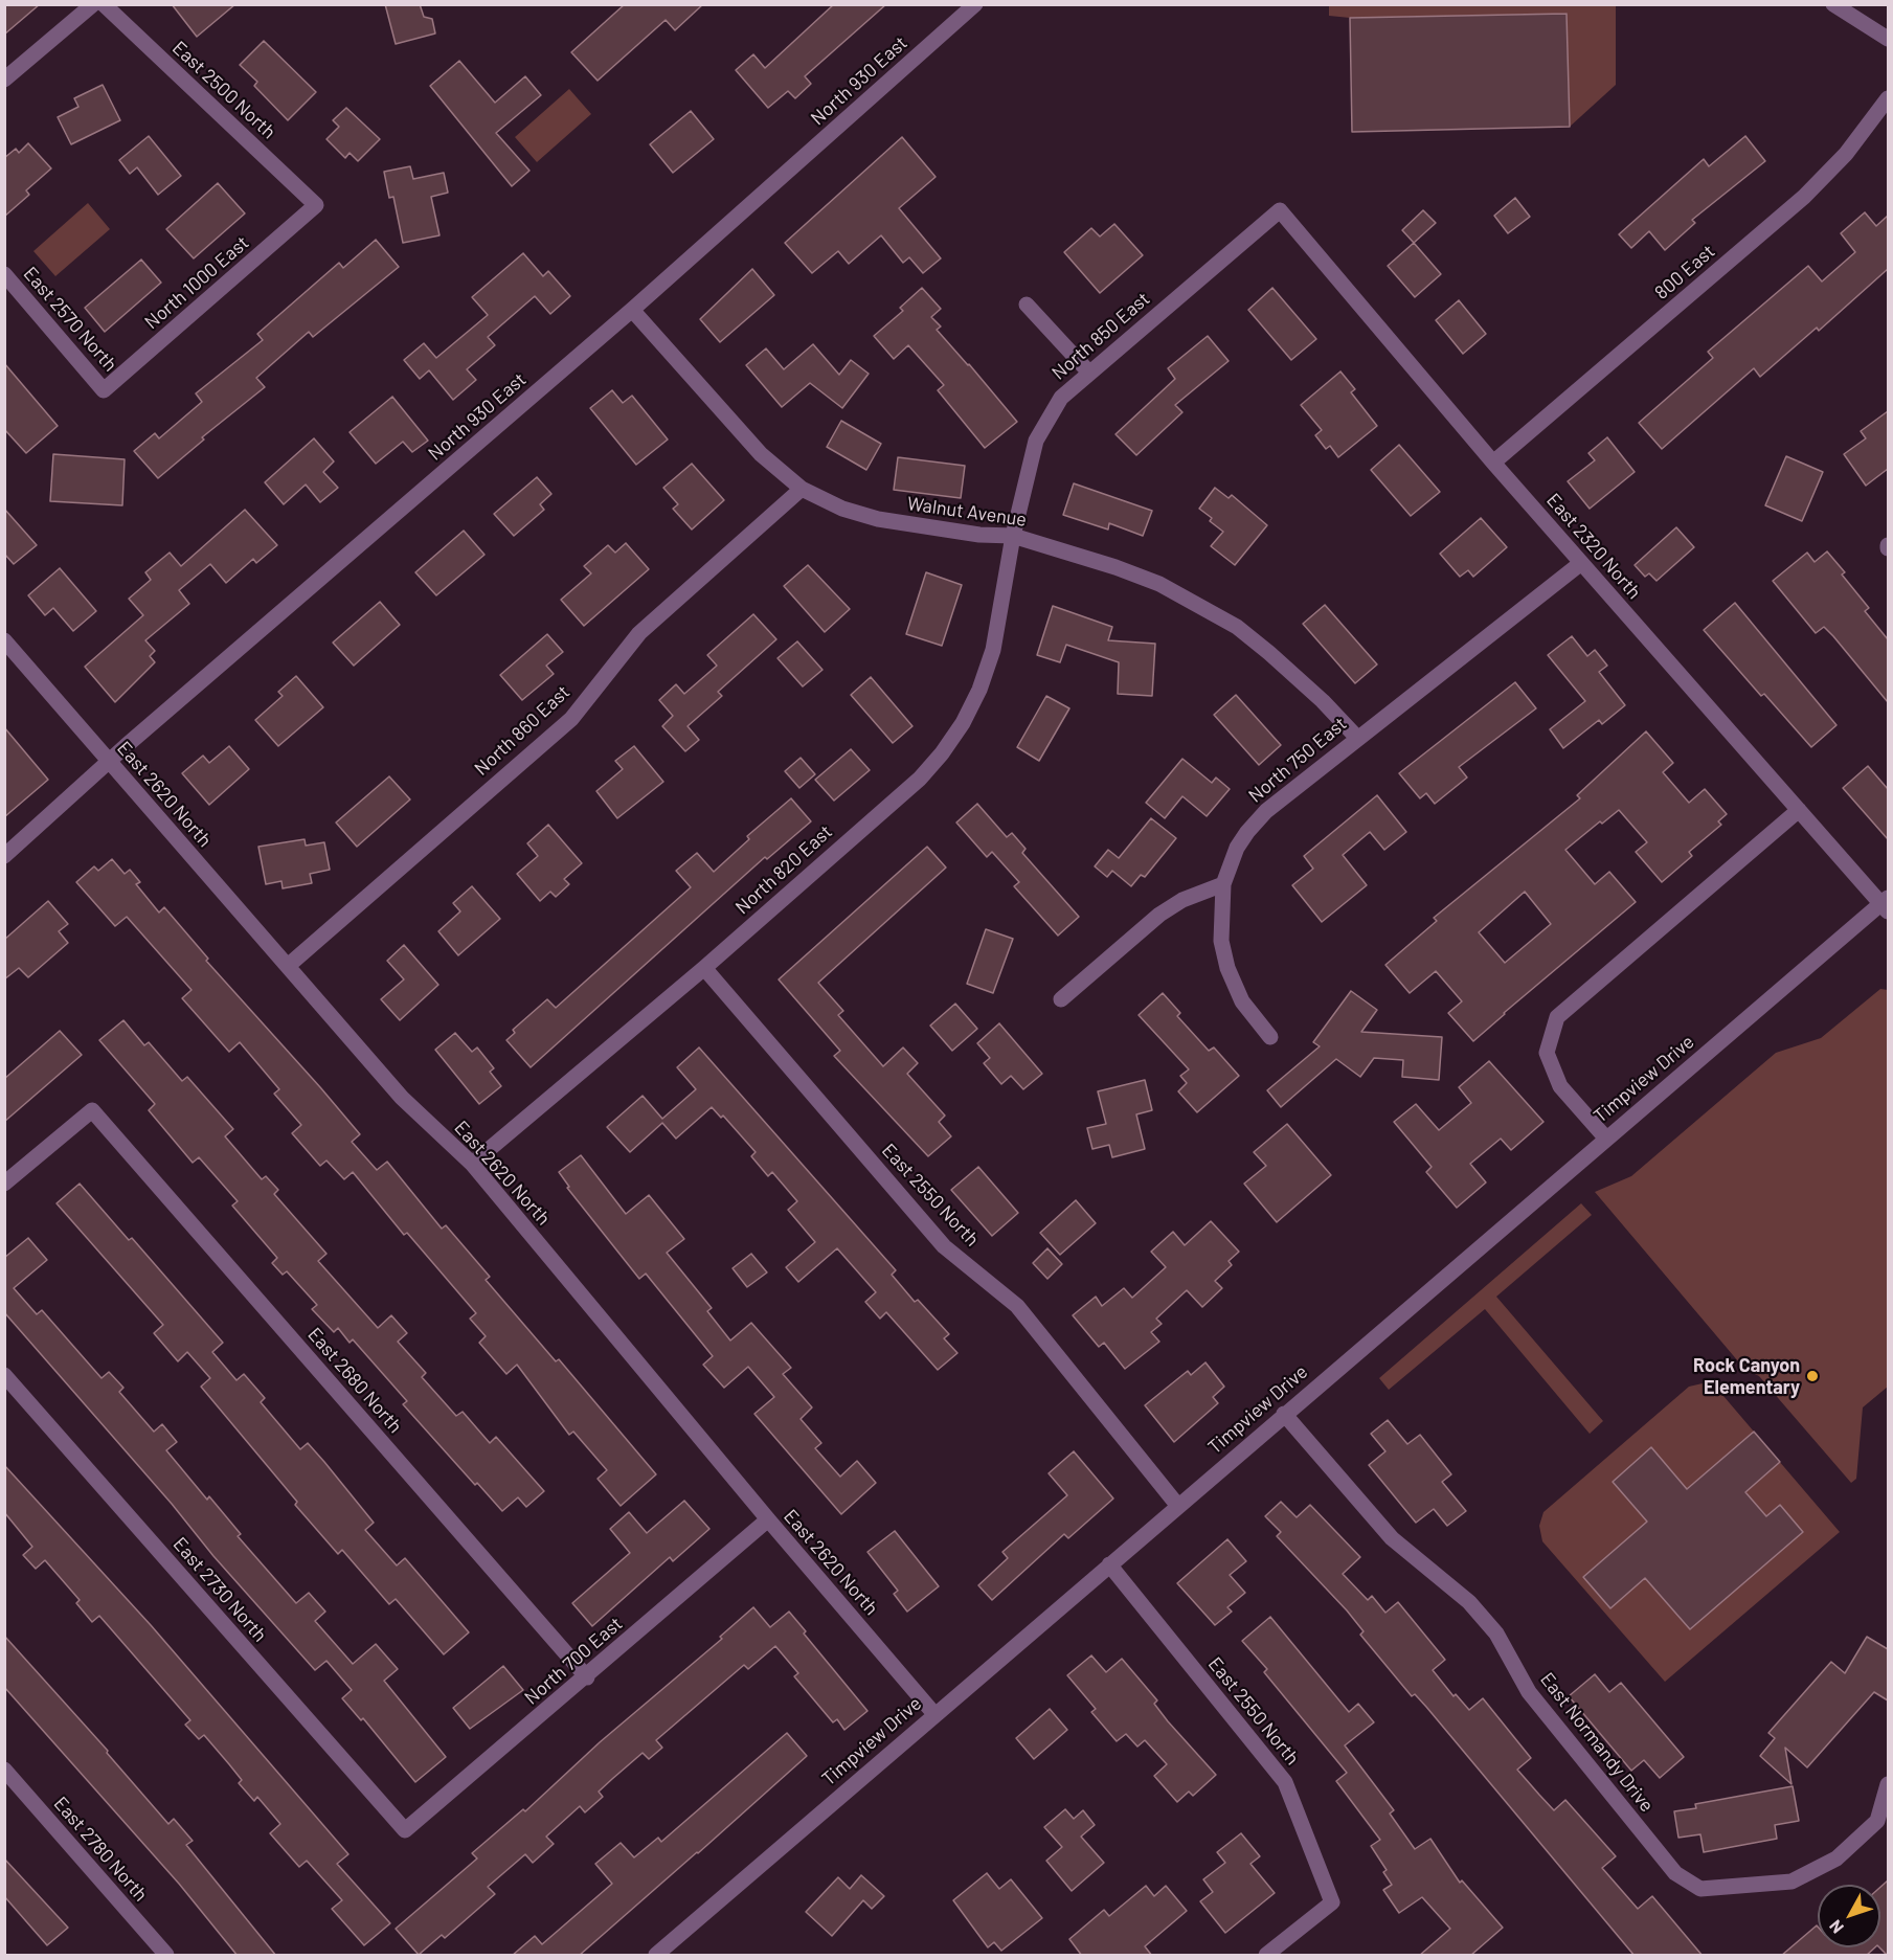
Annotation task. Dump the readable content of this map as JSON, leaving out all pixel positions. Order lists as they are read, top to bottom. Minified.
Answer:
{"streets":{"street":["North 930 East","East 2500 North","800 East","North 1000 East","East 2570 North","North 850 East","Walnut Avenue","East 2320 North","North 860 East","North 750 East","East 2620 North","North 820 East","Timpview Drive","East 2550 North","East 2680 North","East 2730 North","North 700 East","East Normandy Drive","East 2780 North"]},"crossings":[["North 930 East","Walnut Avenue"],["North 930 East","East 2620 North"],["East 2500 North","North 1000 East"],["800 East","East 2320 North"],["North 1000 East","East 2570 North"],["North 850 East","Walnut Avenue"],["North 850 East","East 2320 North"],["North 850 East","North 820 East"],["Walnut Avenue","North 860 East"],["Walnut Avenue","North 750 East"],["Walnut Avenue","North 820 East"],["East 2320 North","North 750 East"],["East 2320 North","Timpview Drive"],["North 860 East","East 2620 North"],["East 2620 North","North 820 East"],["East 2620 North","Timpview Drive"],["East 2620 North","North 700 East"],["North 820 East","East 2550 North"],["Timpview Drive","East 2550 North"],["Timpview Drive","East Normandy Drive"],["East 2680 North","North 700 East"],["East 2730 North","North 700 East"]],"places":["Rock Canyon Elementary"],"north":"bottom left"}
